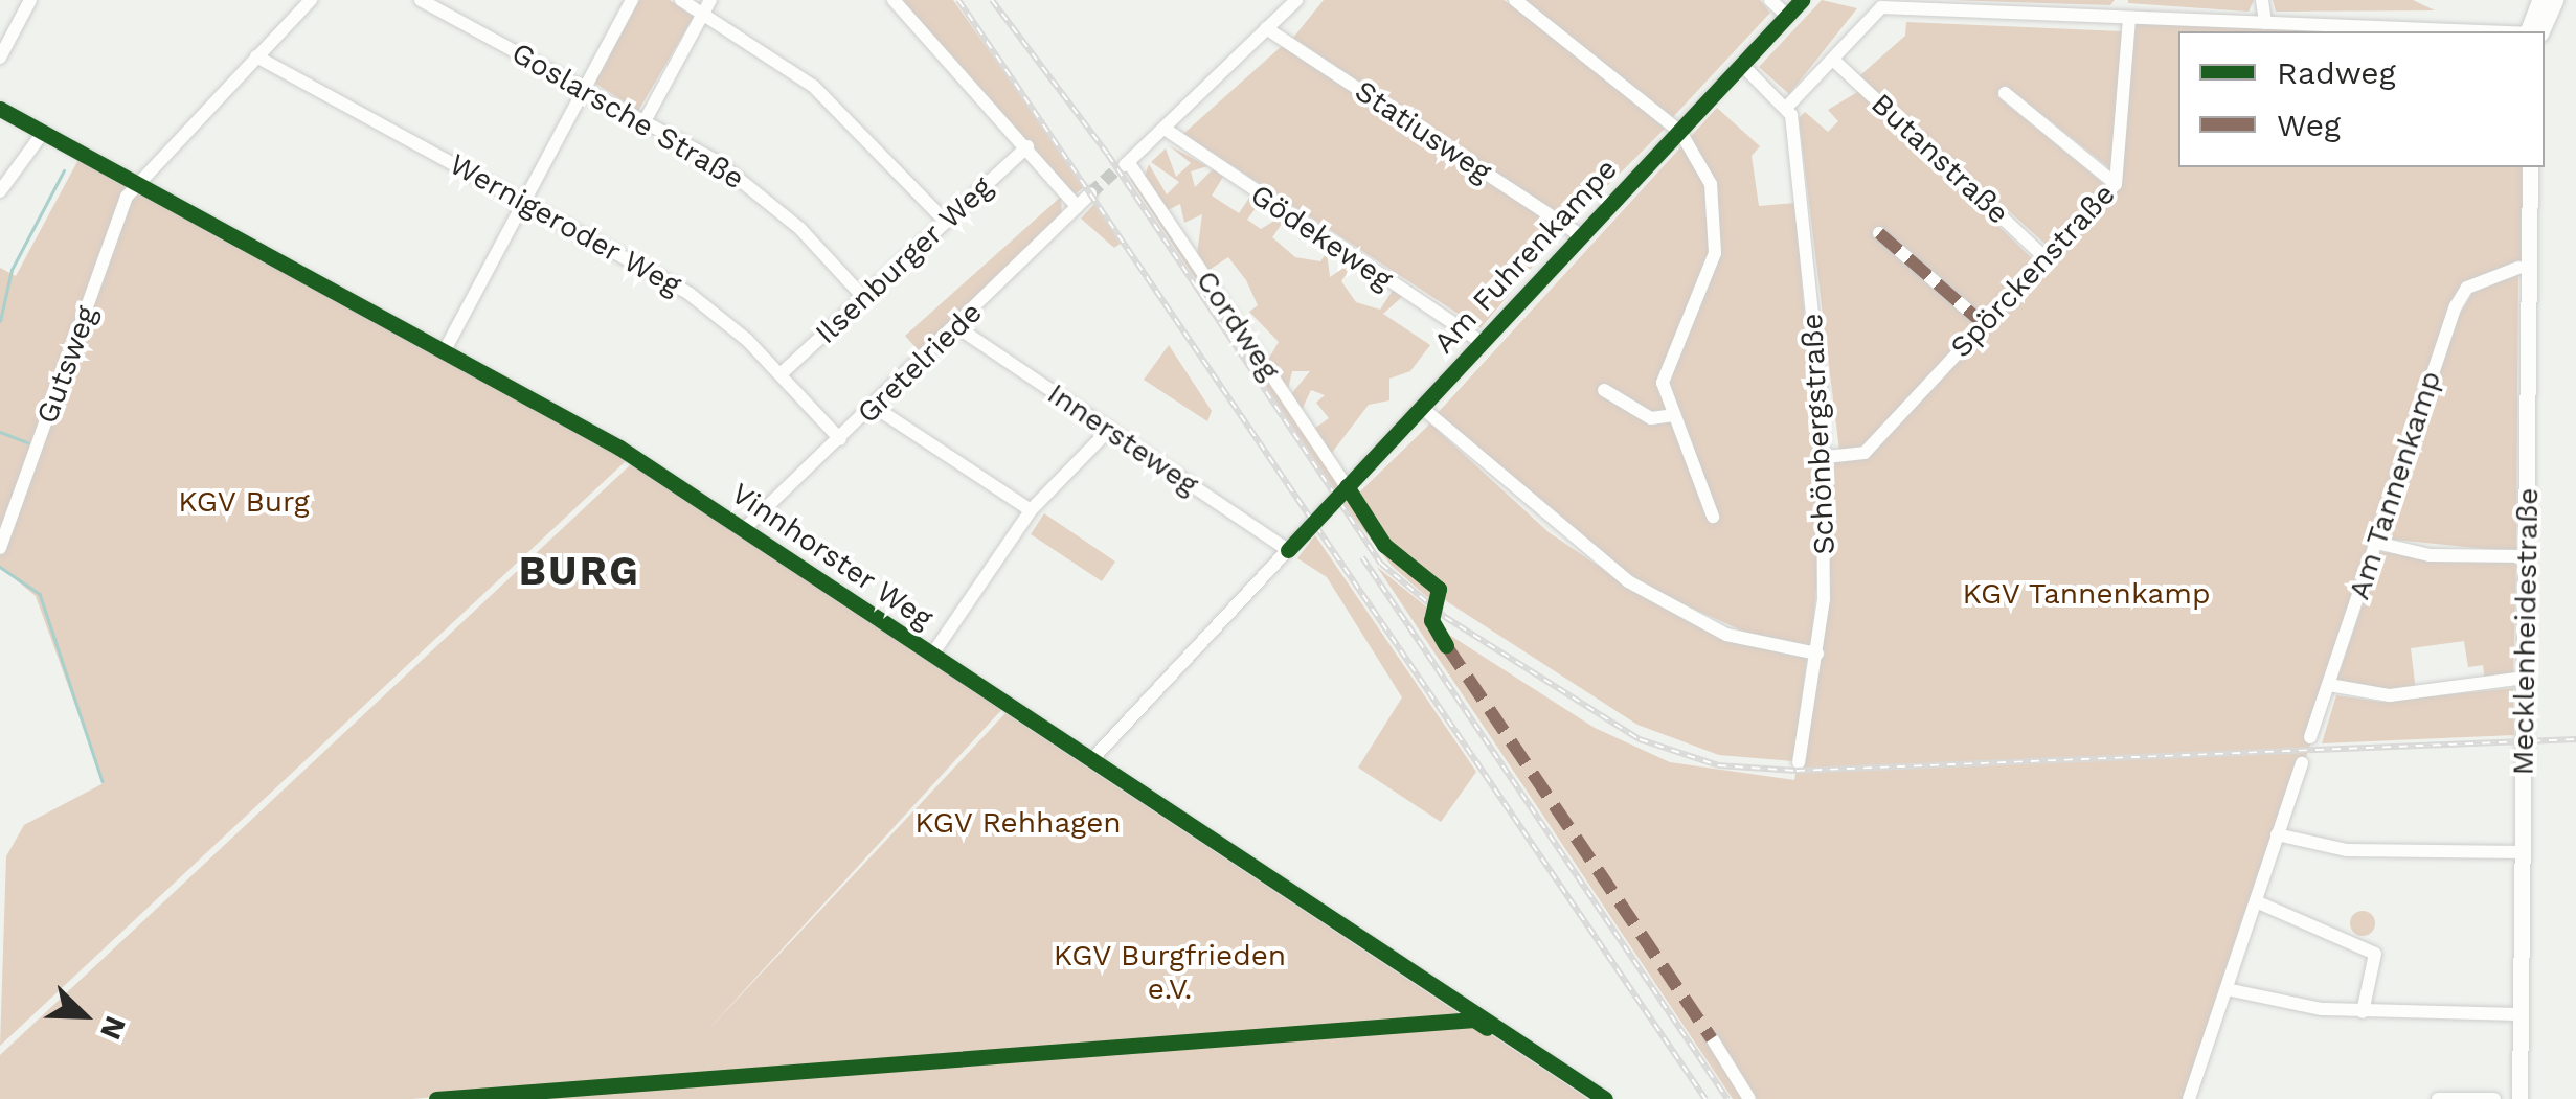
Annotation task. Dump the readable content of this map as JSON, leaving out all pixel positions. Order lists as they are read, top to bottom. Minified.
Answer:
{"streets":{"main road":["Mecklenheidestraße"],"street":["Goslarsche Straße","Statiusweg","Butanstraße","Wernigeroder Weg","Gödekeweg","Am Fuhrenkampe","Ilsenburger Weg","Spörckenstraße","Cordweg","Gretelriede","Gutsweg","Schönbergstraße","Innersteweg","Am Tannenkamp","Vinnhorster Weg"]},"crossings":[["Goslarsche Straße","Ilsenburger Weg"],["Statiusweg","Am Fuhrenkampe"],["Butanstraße","Spörckenstraße"],["Wernigeroder Weg","Ilsenburger Weg"],["Wernigeroder Weg","Gretelriede"],["Gödekeweg","Am Fuhrenkampe"],["Gödekeweg","Cordweg"],["Am Fuhrenkampe","Cordweg"],["Am Fuhrenkampe","Innersteweg"],["Am Fuhrenkampe","Vinnhorster Weg"],["Spörckenstraße","Schönbergstraße"],["Gretelriede","Innersteweg"],["Gretelriede","Vinnhorster Weg"],["Gutsweg","Vinnhorster Weg"]],"districts":["BURG"],"parks":["KGV Burg","KGV Tannenkamp","KGV Rehhagen","KGV Burgfrieden e.V."],"legend":["Radweg","Weg"],"north":"bottom right"}
